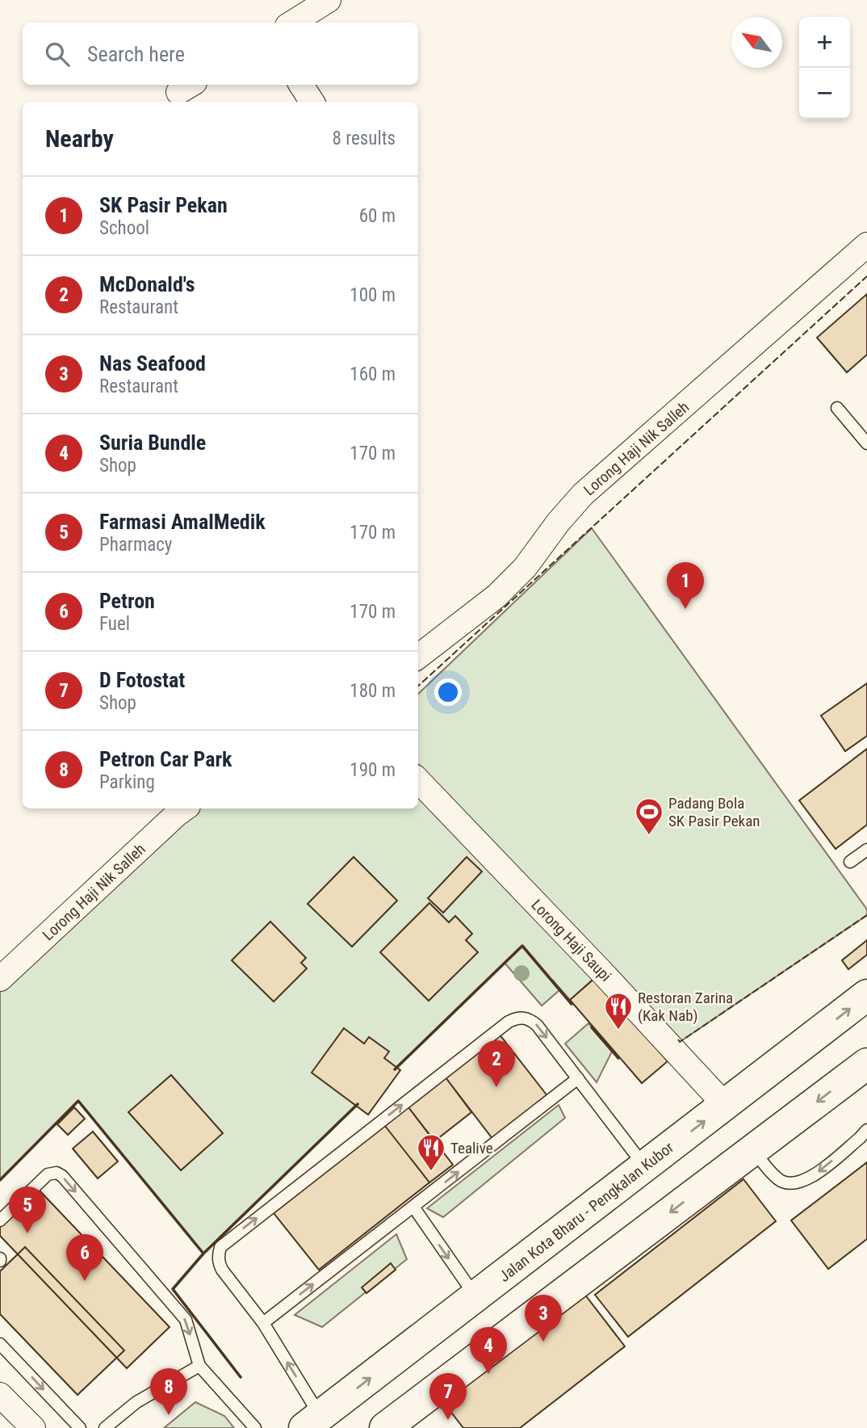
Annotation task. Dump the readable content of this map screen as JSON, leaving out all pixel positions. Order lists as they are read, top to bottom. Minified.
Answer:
{"streets":{"highway":["Jalan Kota Bharu - Pengkalan Kubor"],"street":["Lorong Haji Nik Salleh","Lorong Haji Saupi"]},"crossings":[["Lorong Haji Saupi","Jalan Kota Bharu - Pengkalan Kubor"]],"places":{"sports":["Padang Bola SK Pasir Pekan"],"restaurant":["Restoran Zarina (Kak Nab)","Tealive"]},"north":"top left","page":{"map_buttons":["+","−"],"search":"Search here","heading":["Nearby","8 results"],"list":[{"mark":"1","name":"SK Pasir Pekan","note":"School","value":"60 m"},{"mark":"2","name":"McDonald's","note":"Restaurant","value":"100 m"},{"mark":"3","name":"Nas Seafood","note":"Restaurant","value":"160 m"},{"mark":"4","name":"Suria Bundle","note":"Shop","value":"170 m"},{"mark":"5","name":"Farmasi AmalMedik","note":"Pharmacy","value":"170 m"},{"mark":"6","name":"Petron","note":"Fuel","value":"170 m"},{"mark":"7","name":"D Fotostat","note":"Shop","value":"180 m"},{"mark":"8","name":"Petron Car Park","note":"Parking","value":"190 m"}],"pins":["1","2","5","6","3","4","8","7"]}}
